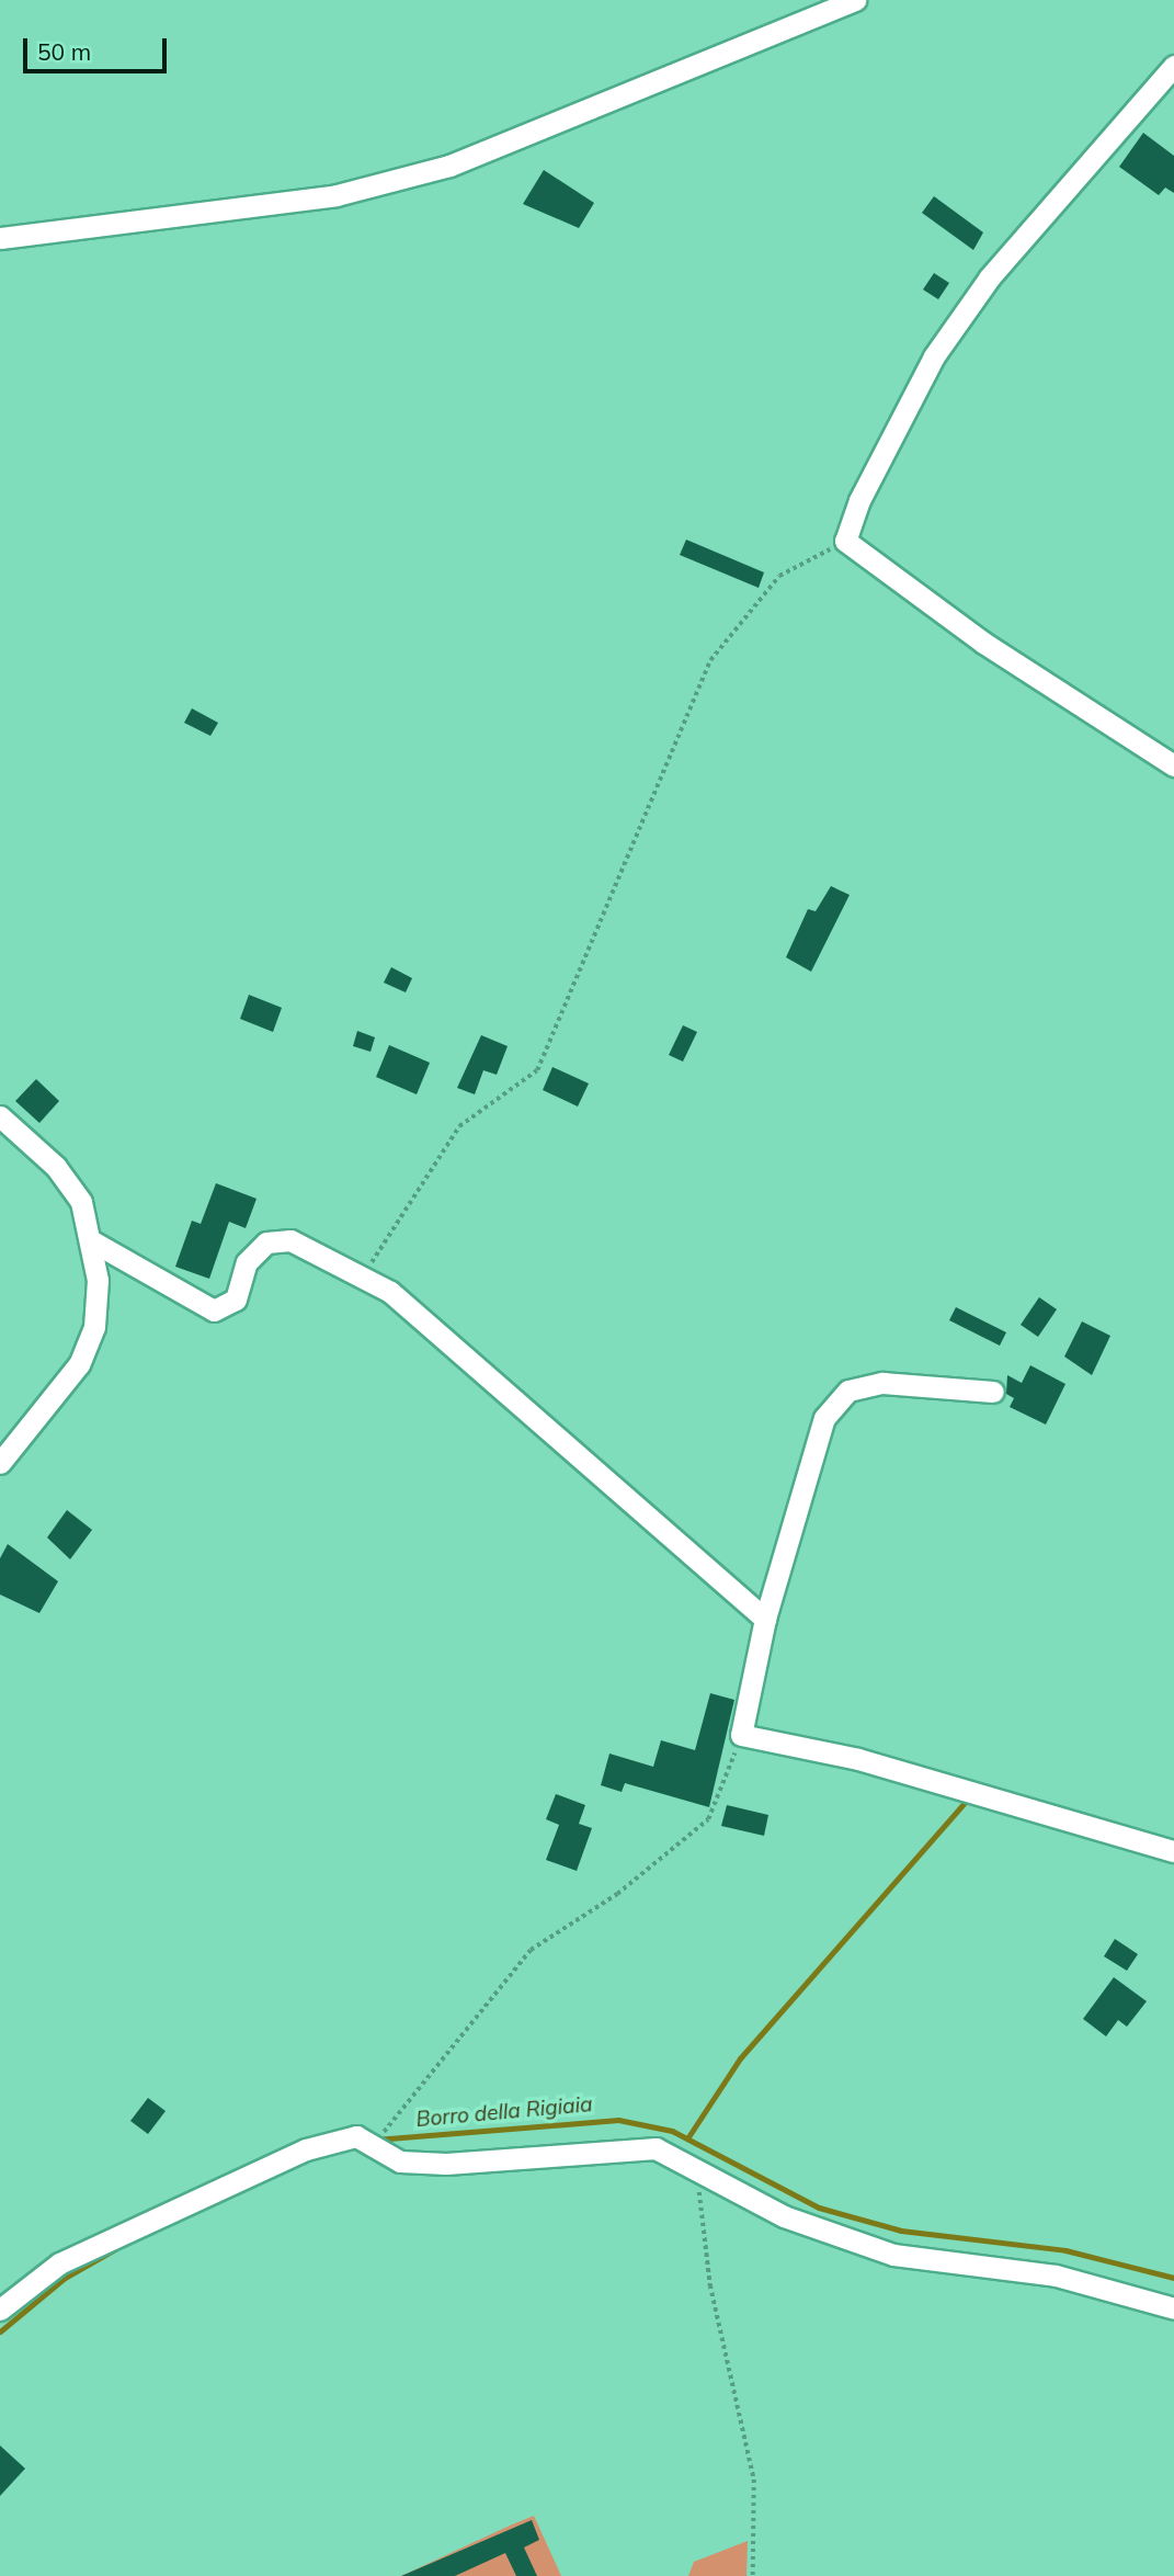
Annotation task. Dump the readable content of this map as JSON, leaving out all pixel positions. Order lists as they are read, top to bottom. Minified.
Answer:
{"water":["Borro della Rigiaia"],"scale_bar":"50 m"}
